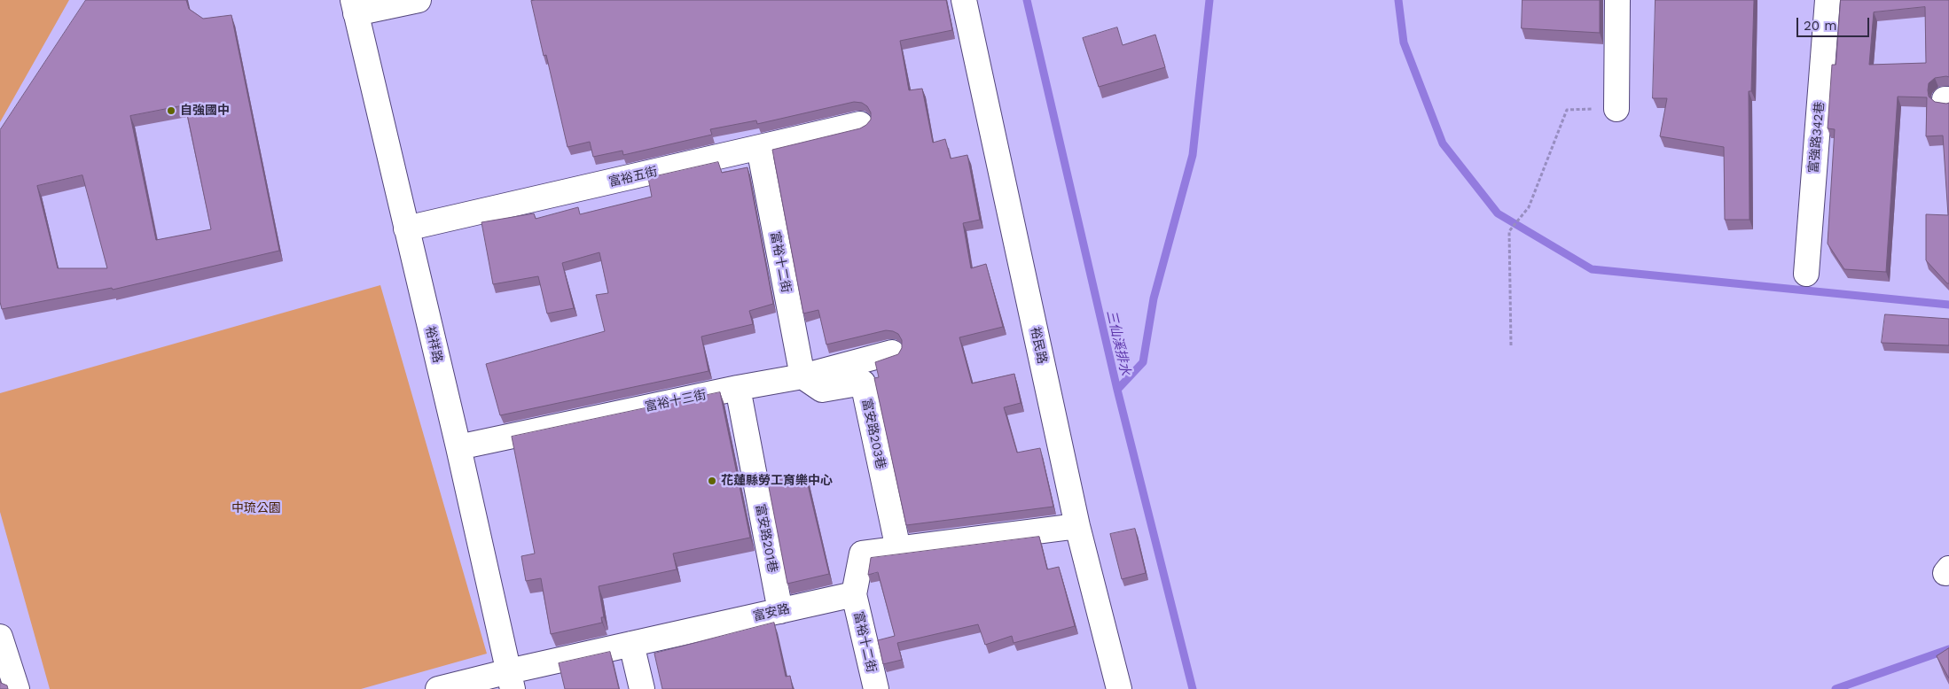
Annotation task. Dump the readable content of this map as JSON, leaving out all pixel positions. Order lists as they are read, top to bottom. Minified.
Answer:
{"streets":{"street":["富強路342巷","富裕五街","富裕十二街","裕祥路","裕民路","富裕十三街","富安路203巷","富安路201巷","富安路"]},"crossings":[["富裕五街","富裕十二街"],["富裕五街","裕祥路"],["富裕十二街","富裕十三街"],["富裕十二街","富安路203巷"],["富裕十二街","富安路"],["裕祥路","富裕十三街"],["裕祥路","富安路"],["富裕十三街","富安路203巷"],["富裕十三街","富安路201巷"],["富安路201巷","富安路"]],"water":["三仙溪排水"],"parks":["中琉公園"],"places":["自強國中","花蓮縣勞工育樂中心"],"scale_bar":"20 m"}
